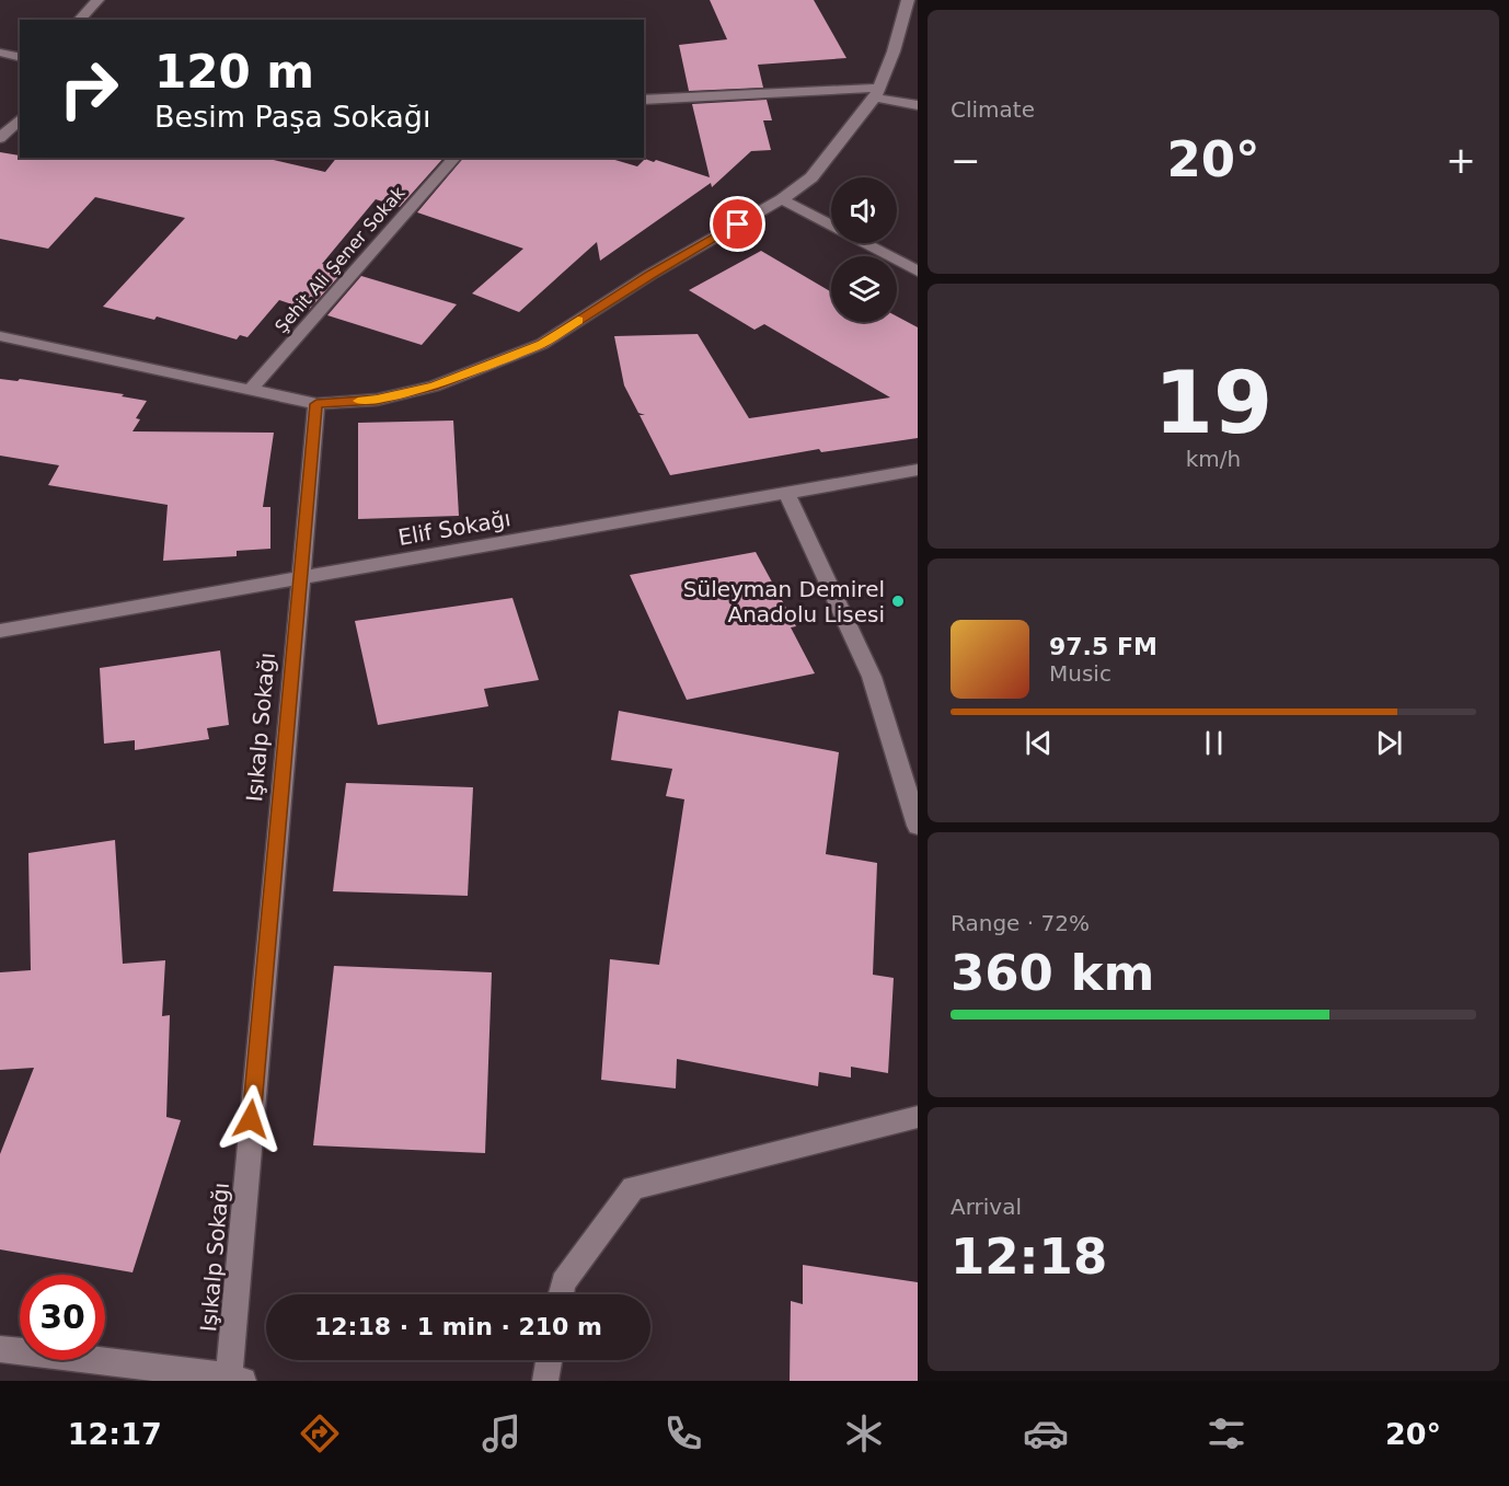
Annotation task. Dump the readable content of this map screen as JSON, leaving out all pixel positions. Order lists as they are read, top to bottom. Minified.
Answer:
{"streets":{"street":["Şehit Ali Şener Sokak","Elif Sokağı","Işıkalp Sokağı"]},"crossings":[["Elif Sokağı","Işıkalp Sokağı"]],"places":["Süleyman Demirel Anadolu Lisesi"],"page":{"tile":["Climate",["19","km/h"],["Range · 72%","360 km"],["Arrival","12:18"]],"turn":["120 m","Besim Paşa Sokağı"],"heat":["−","20°","+"],"song":["97.5 FM","Music"],"limit":"30","trip":"12:18 · 1 min · 210 m","tabs":["12:17","20°"]}}
